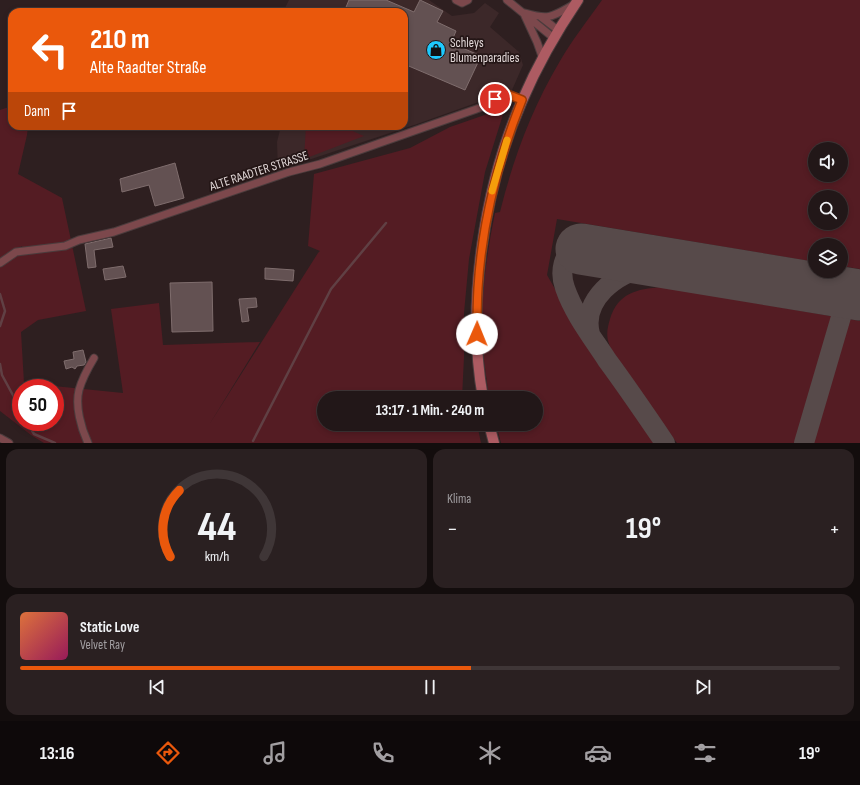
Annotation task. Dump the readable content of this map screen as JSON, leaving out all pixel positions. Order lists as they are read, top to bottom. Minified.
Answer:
{"streets":{"street":["ALTE RAADTER STRASSE"]},"places":{"shop":["Schleys Blumenparadies"]},"page":{"turn":["210 m","Alte Raadter Straße"],"then":"Dann","limit":"50","trip":"13:17 · 1 Min. · 240 m","tile":"Klima","heat":["−","19°","+"],"song":["Static Love","Velvet Ray"],"tabs":["13:16","19°"],"gauge":["44","km/h"]}}
